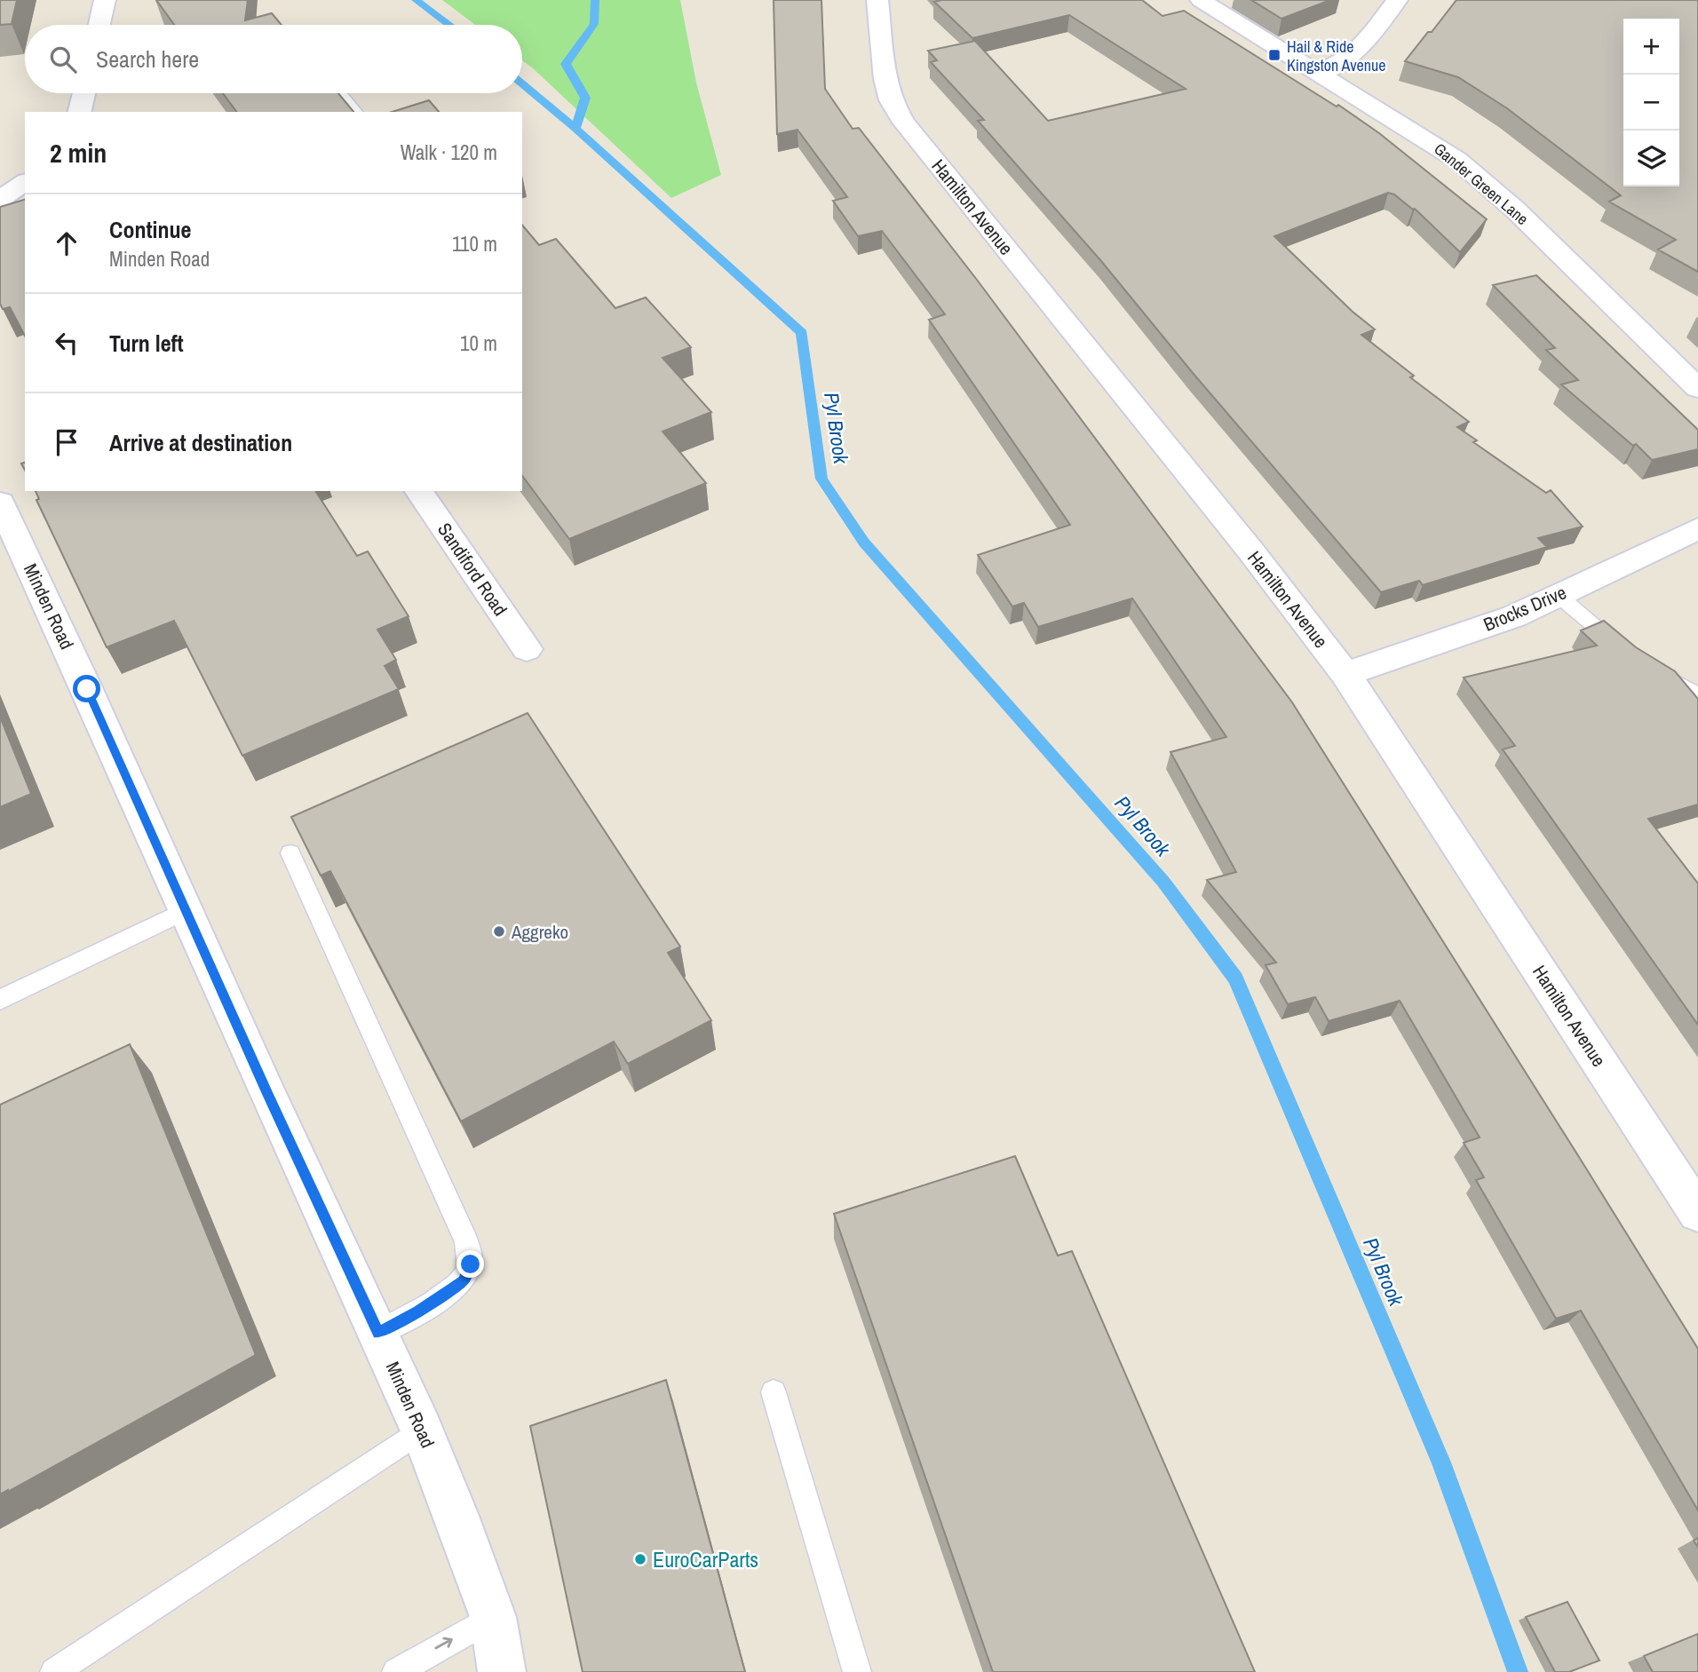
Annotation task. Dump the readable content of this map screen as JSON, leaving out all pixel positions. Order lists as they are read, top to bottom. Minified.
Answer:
{"streets":{"street":["Gander Green Lane","Hamilton Avenue","Sandiford Road","Minden Road","Brocks Drive"]},"crossings":[["Hamilton Avenue","Brocks Drive"]],"water":["Pyl Brook"],"places":{"transit":["Hail & Ride Kingston Avenue"],"other":["Aggreko","EuroCarParts"]},"page":{"map_buttons":["+","−"],"search":"Search here","heading":["2 min","Walk · 120 m"],"list":[["Continue","Minden Road","110 m"],["Turn left","10 m"],"Arrive at destination"]}}
